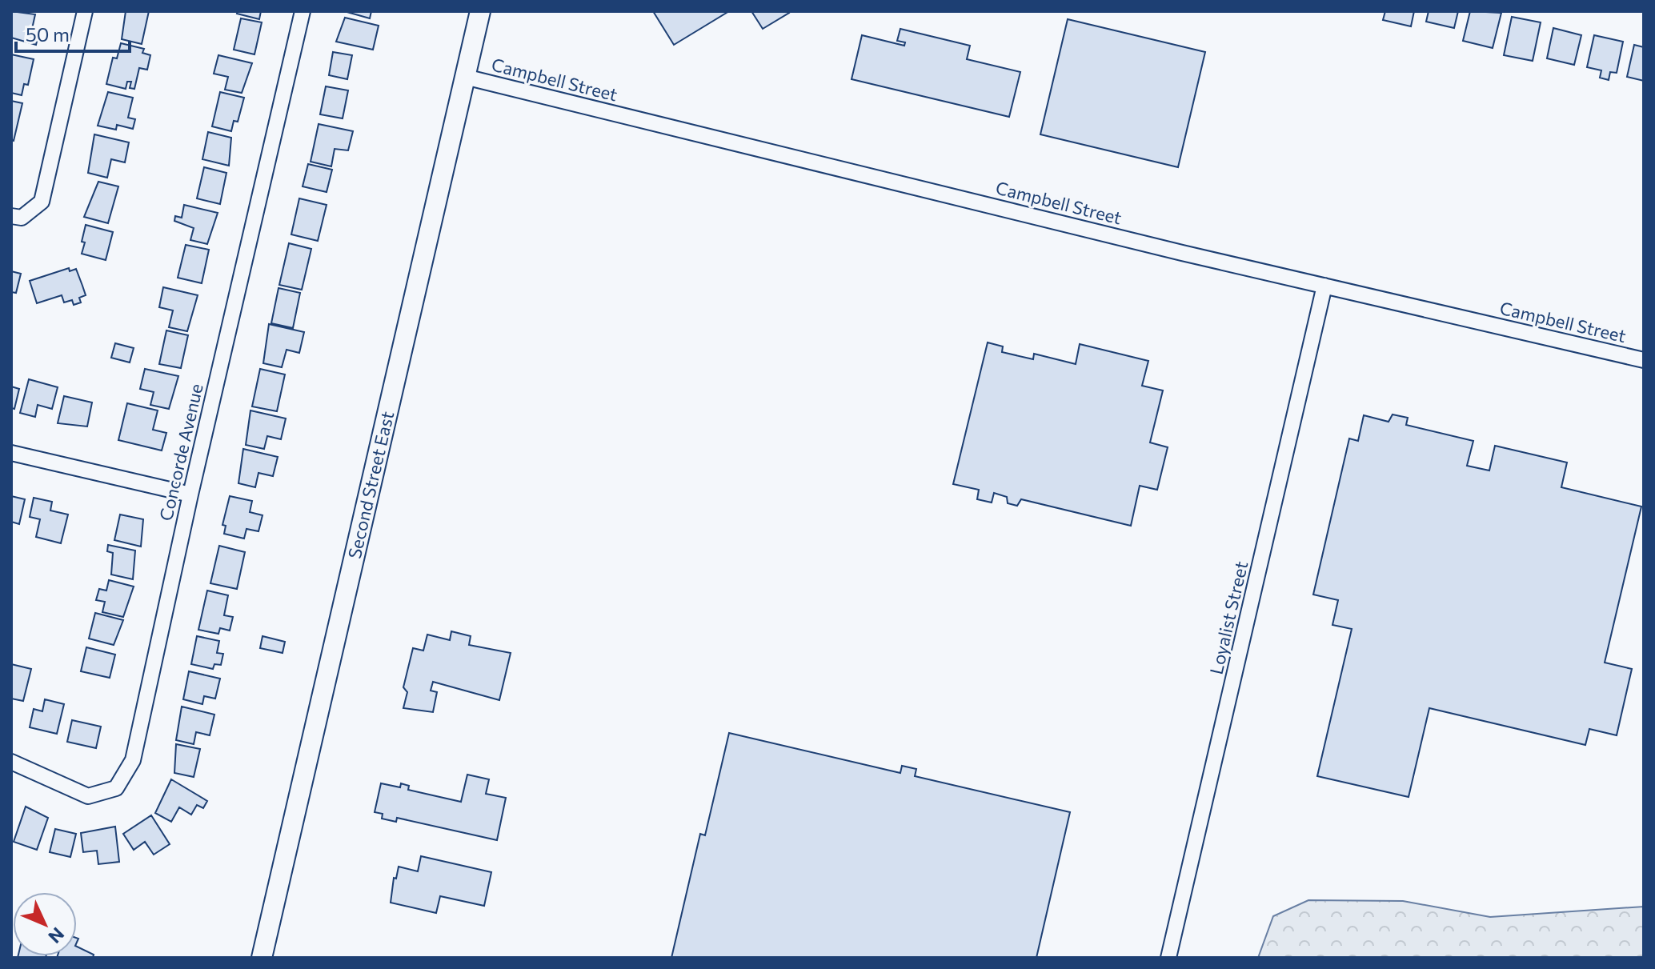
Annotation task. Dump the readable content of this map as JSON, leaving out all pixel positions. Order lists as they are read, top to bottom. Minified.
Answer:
{"streets":{"main road":["Second Street East"],"street":["Campbell Street","Concorde Avenue","Loyalist Street"]},"crossings":[["Campbell Street","Second Street East"],["Campbell Street","Loyalist Street"]],"scale_bar":"50 m","north":"bottom right"}
